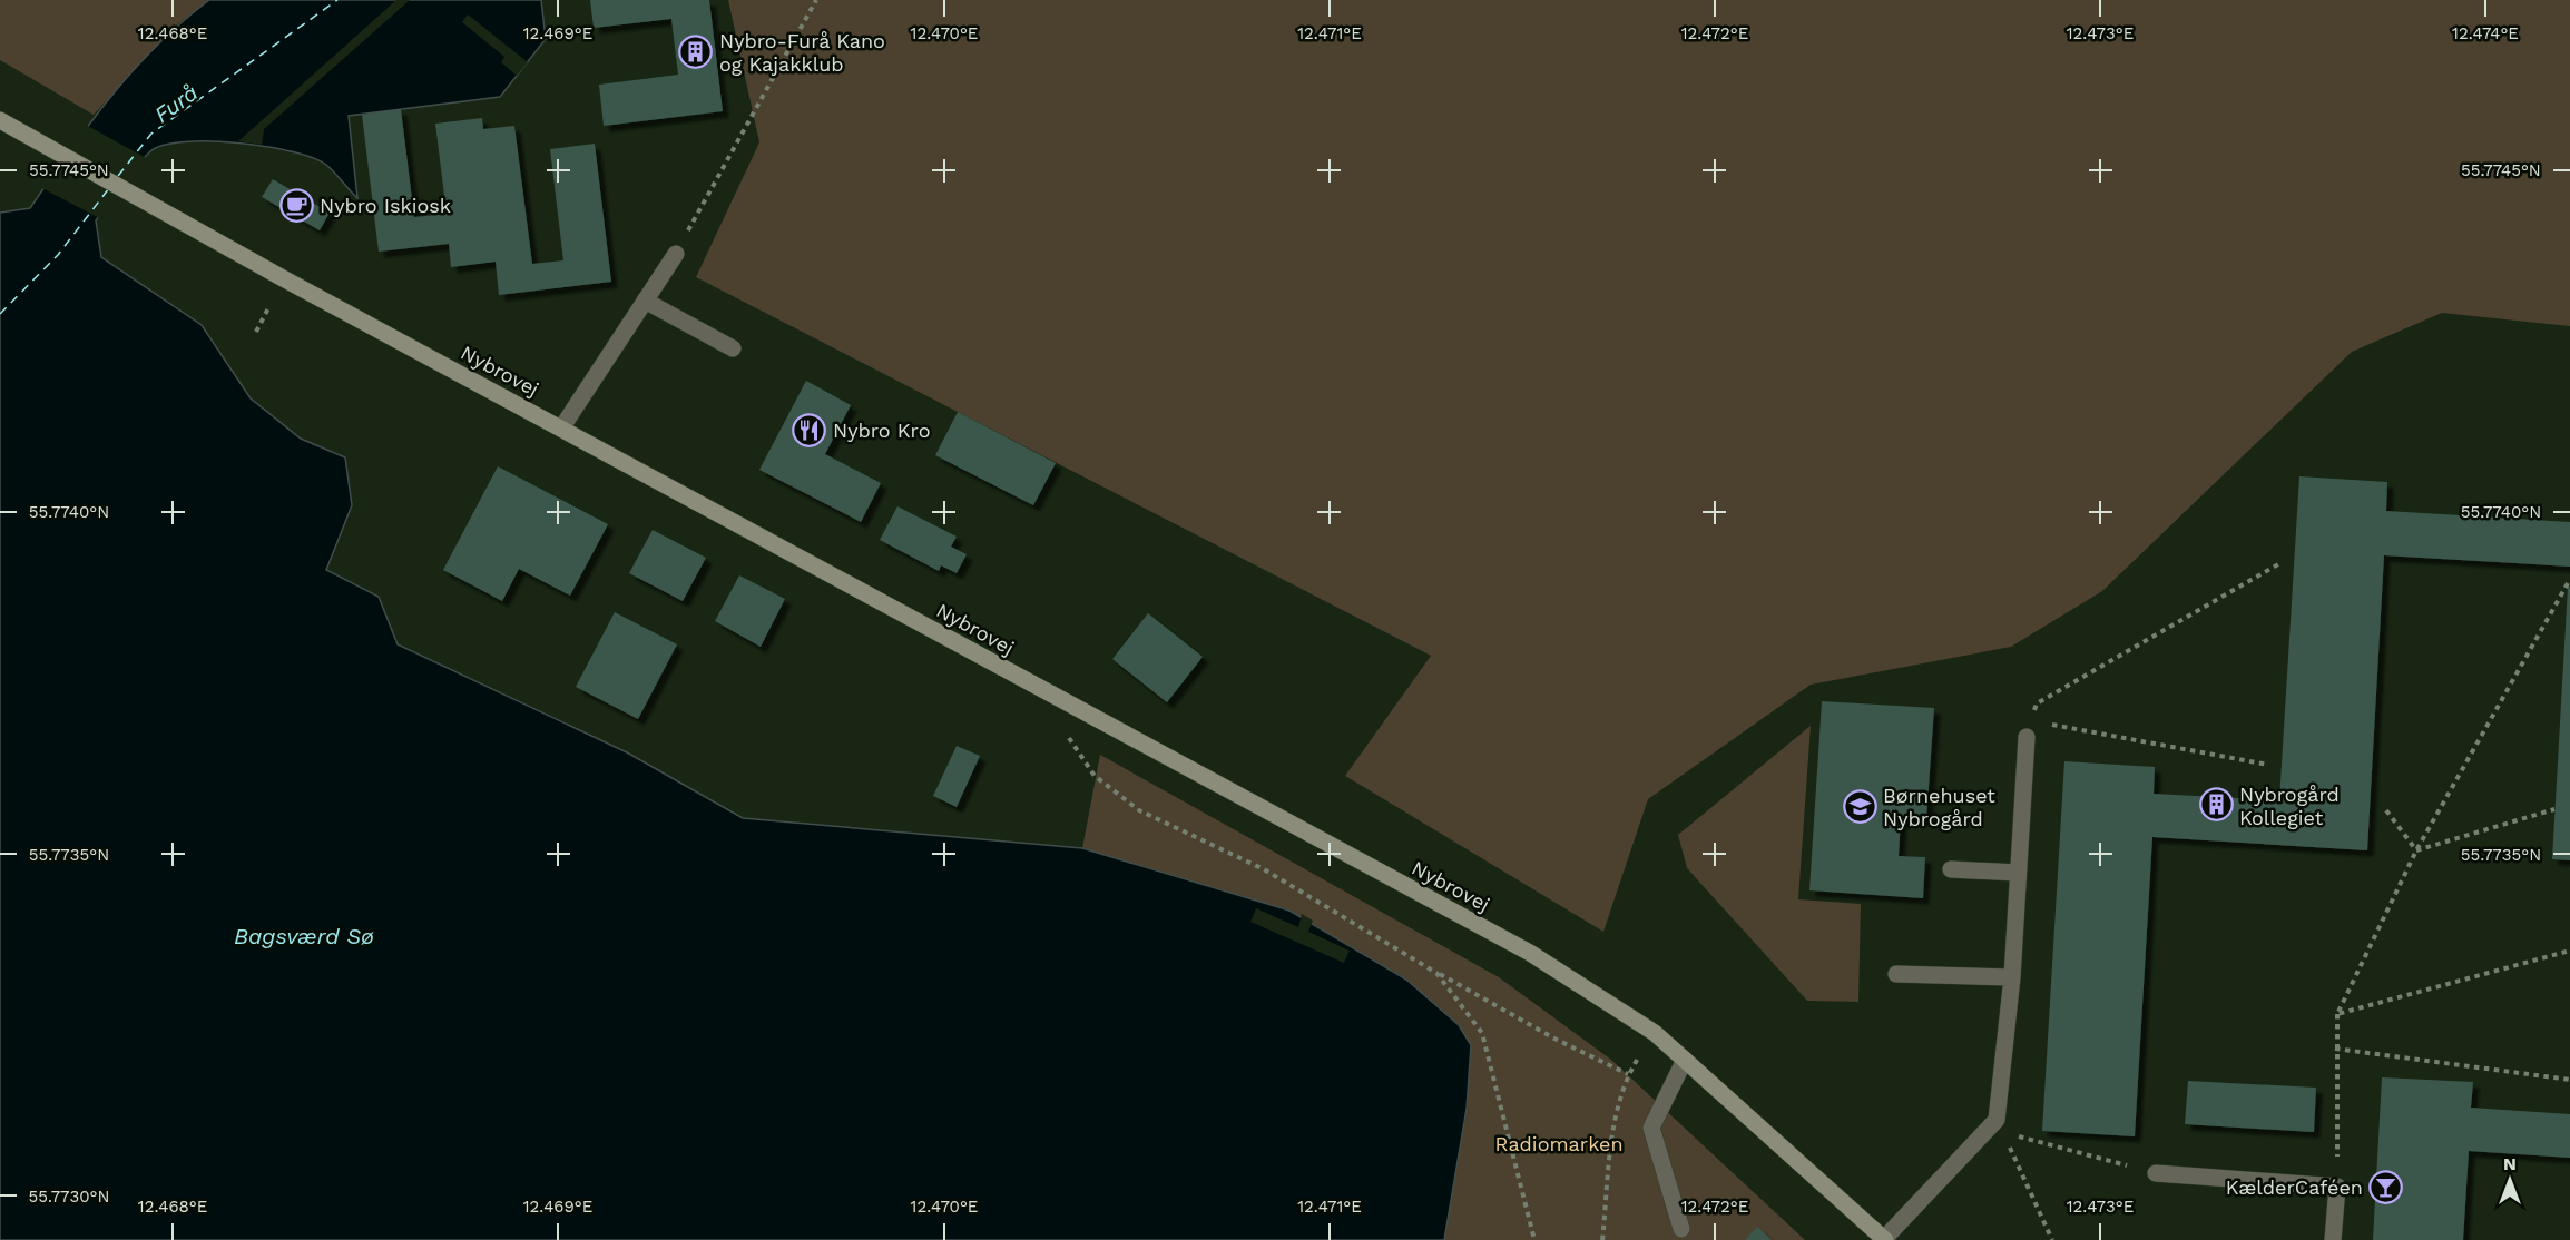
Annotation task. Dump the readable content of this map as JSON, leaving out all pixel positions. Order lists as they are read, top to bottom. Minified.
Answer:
{"streets":{"street":["Nybrovej"]},"water":["Furå","Bagsværd Sø"],"parks":["Radiomarken"],"places":{"building":["Nybro-Furå Kano og Kajakklub","Nybrogård Kollegiet"],"cafe":["Nybro Iskiosk"],"restaurant":["Nybro Kro"],"school or university":["Børnehuset Nybrogård"],"bar":["KælderCaféen"]},"north":"top","coordinates":["12.468°E","12.469°E","12.470°E","12.471°E","12.472°E","12.473°E","12.474°E","55.7745°N","55.7740°N","55.7735°N","55.7730°N"]}
